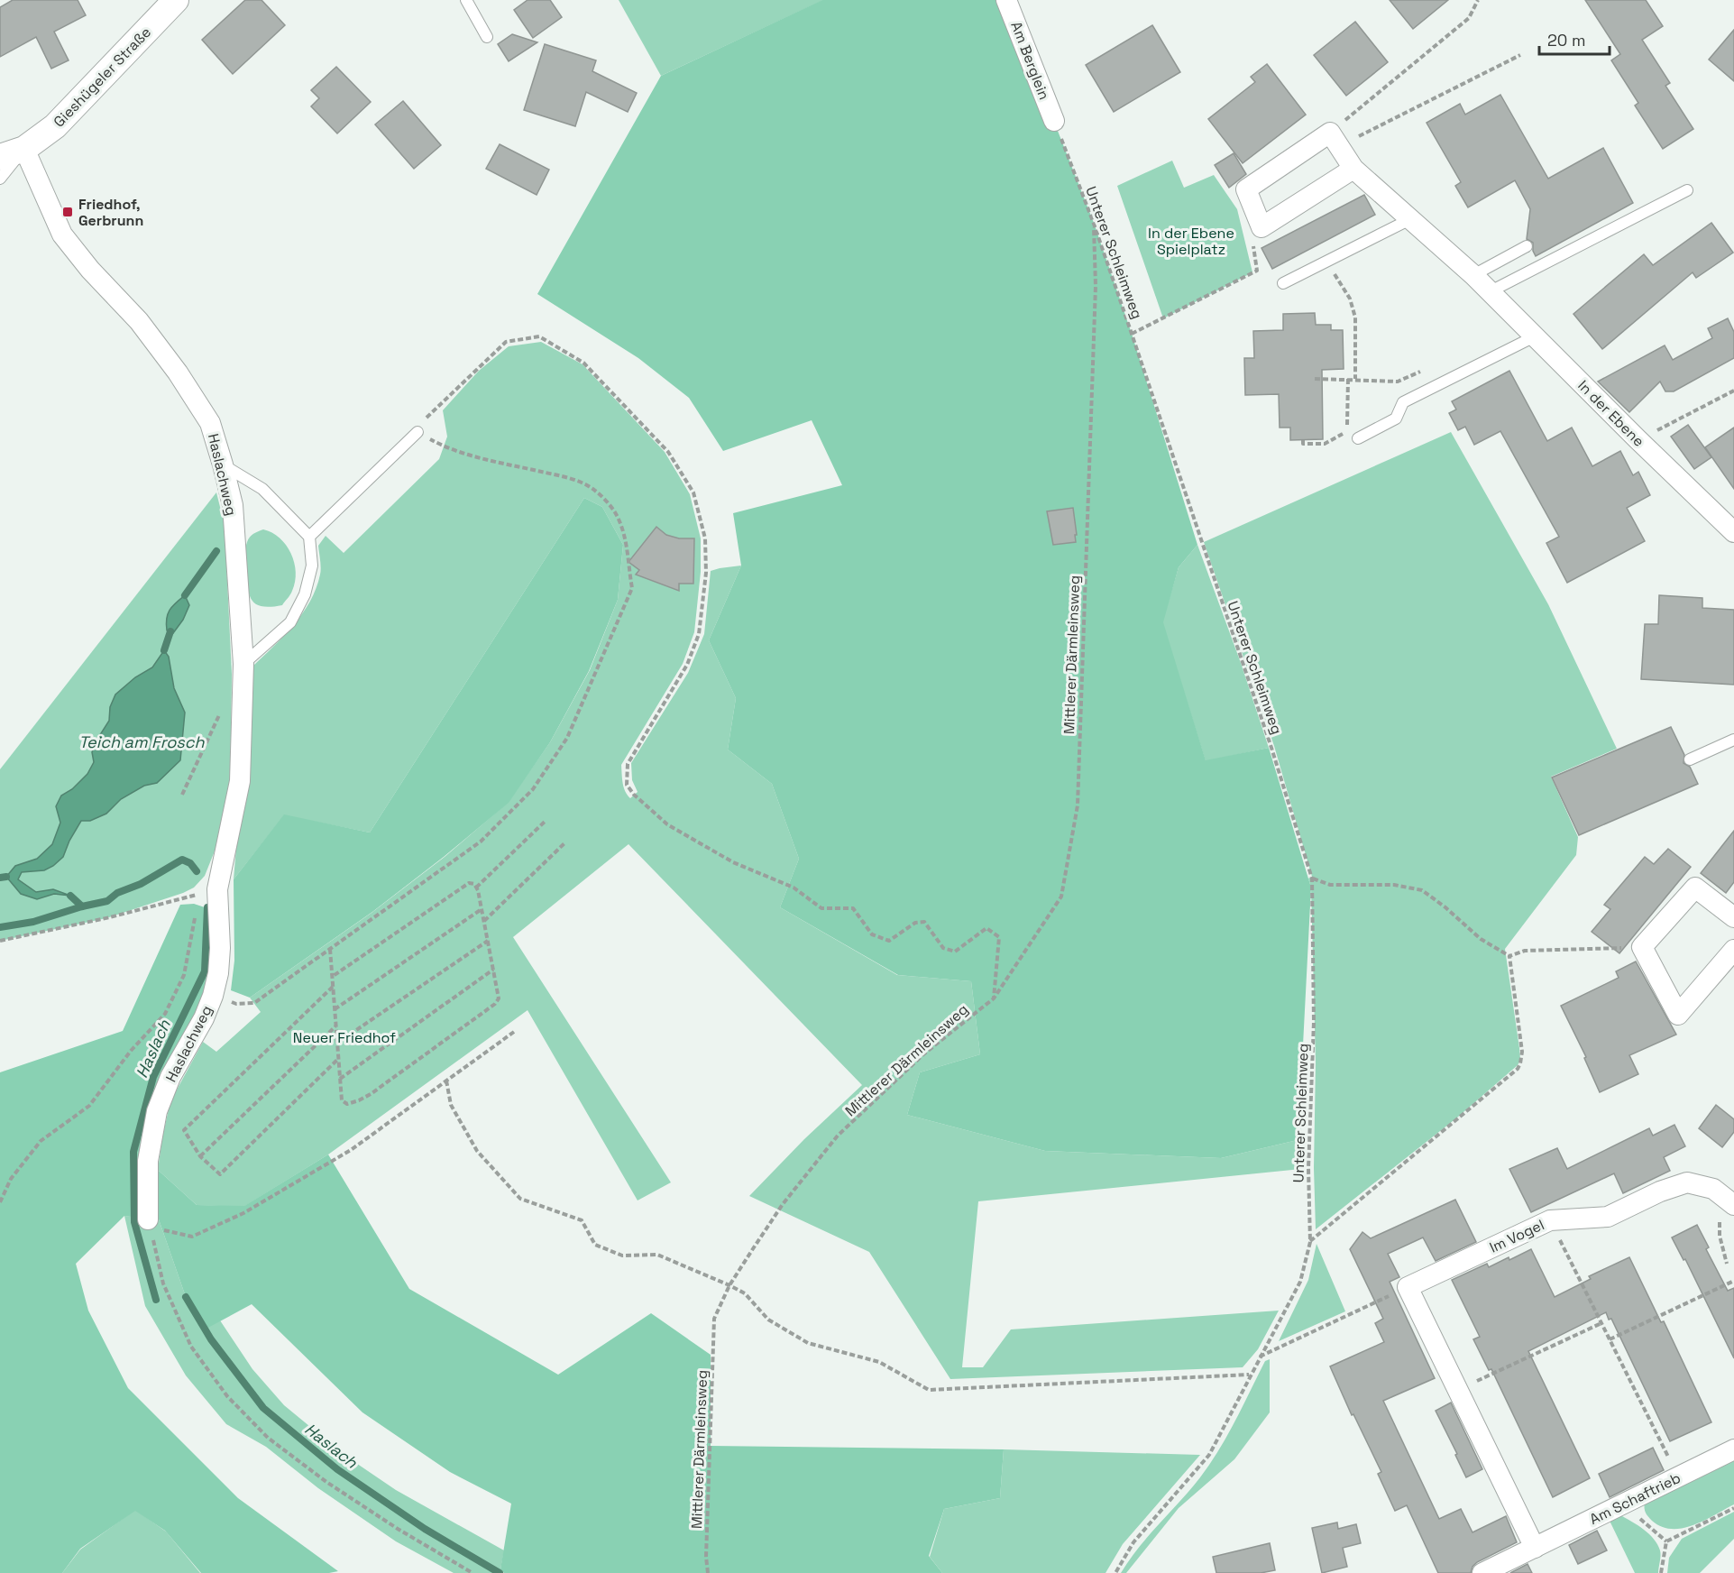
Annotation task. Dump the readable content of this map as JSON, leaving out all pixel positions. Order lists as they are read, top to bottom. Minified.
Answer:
{"streets":{"street":["Am Berglein","Gieshügeler Straße","In der Ebene","Haslachweg","Im Vogel","Am Schaftrieb"],"path":["Unterer Schleimweg","Mittlerer Därmleinsweg"]},"crossings":[["Am Berglein","Unterer Schleimweg"],["Gieshügeler Straße","Haslachweg"],["Unterer Schleimweg","Mittlerer Därmleinsweg"]],"water":["Teich am Frosch","Haslach"],"parks":["In der Ebene Spielplatz","Neuer Friedhof"],"places":{"transit":["Friedhof, Gerbrunn"]},"scale_bar":"20 m"}
